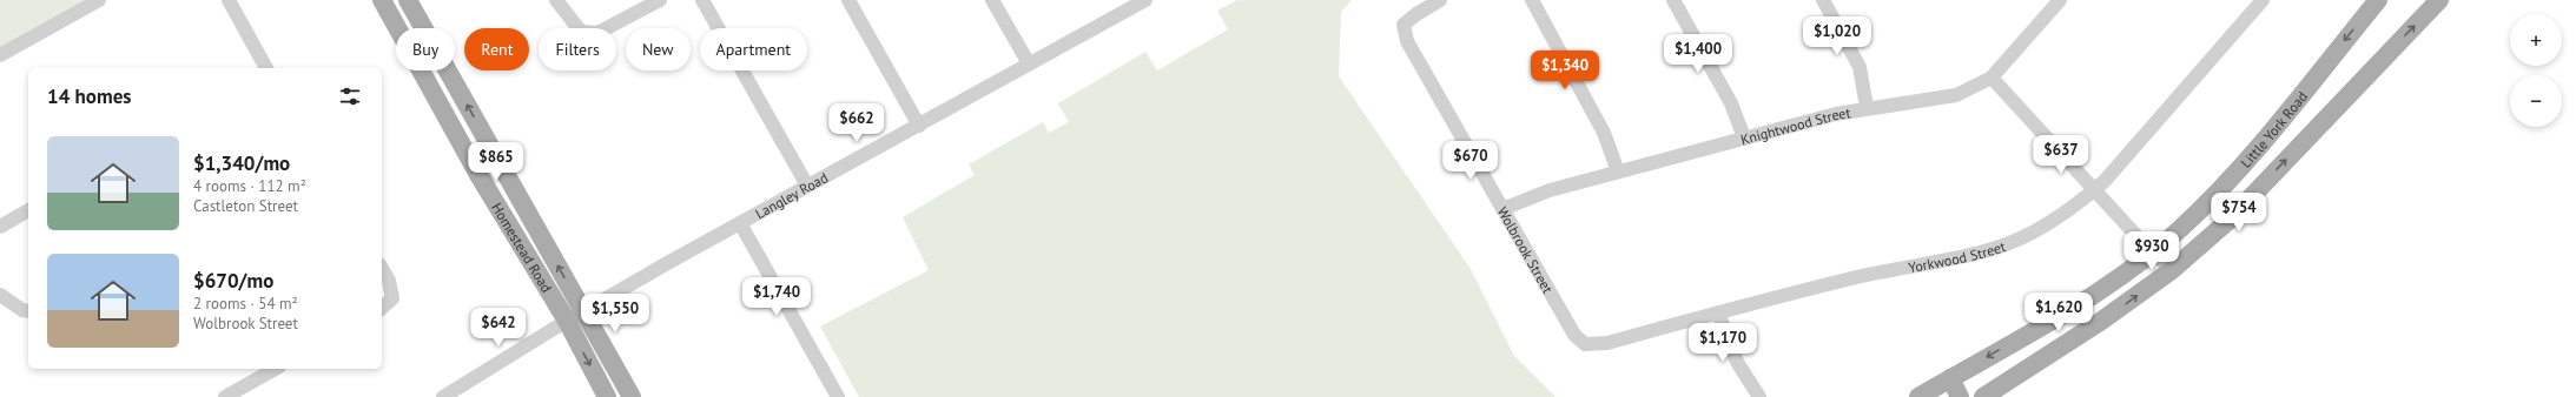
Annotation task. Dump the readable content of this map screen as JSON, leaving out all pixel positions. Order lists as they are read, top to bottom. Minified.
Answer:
{"streets":{"main road":["Little York Road","Homestead Road"],"street":["Knightwood Street","Langley Road","Wolbrook Street","Yorkwood Street"]},"crossings":[["Knightwood Street","Wolbrook Street"],["Langley Road","Homestead Road"],["Wolbrook Street","Yorkwood Street"]],"page":{"map_buttons":["+","−"],"price":["$1,020","$1,400","$1,340","$662","$637","$670","$865","$754","$930","$1,740","$1,620","$1,550","$642","$1,170"],"chip":["Buy","Rent","Filters","New","Apartment"],"heading":"14 homes","list":[{"name":"$1,340/mo","note":"4 rooms · 112 m² · Castleton Street"},{"name":"$670/mo","note":"2 rooms · 54 m² · Wolbrook Street"}]}}
